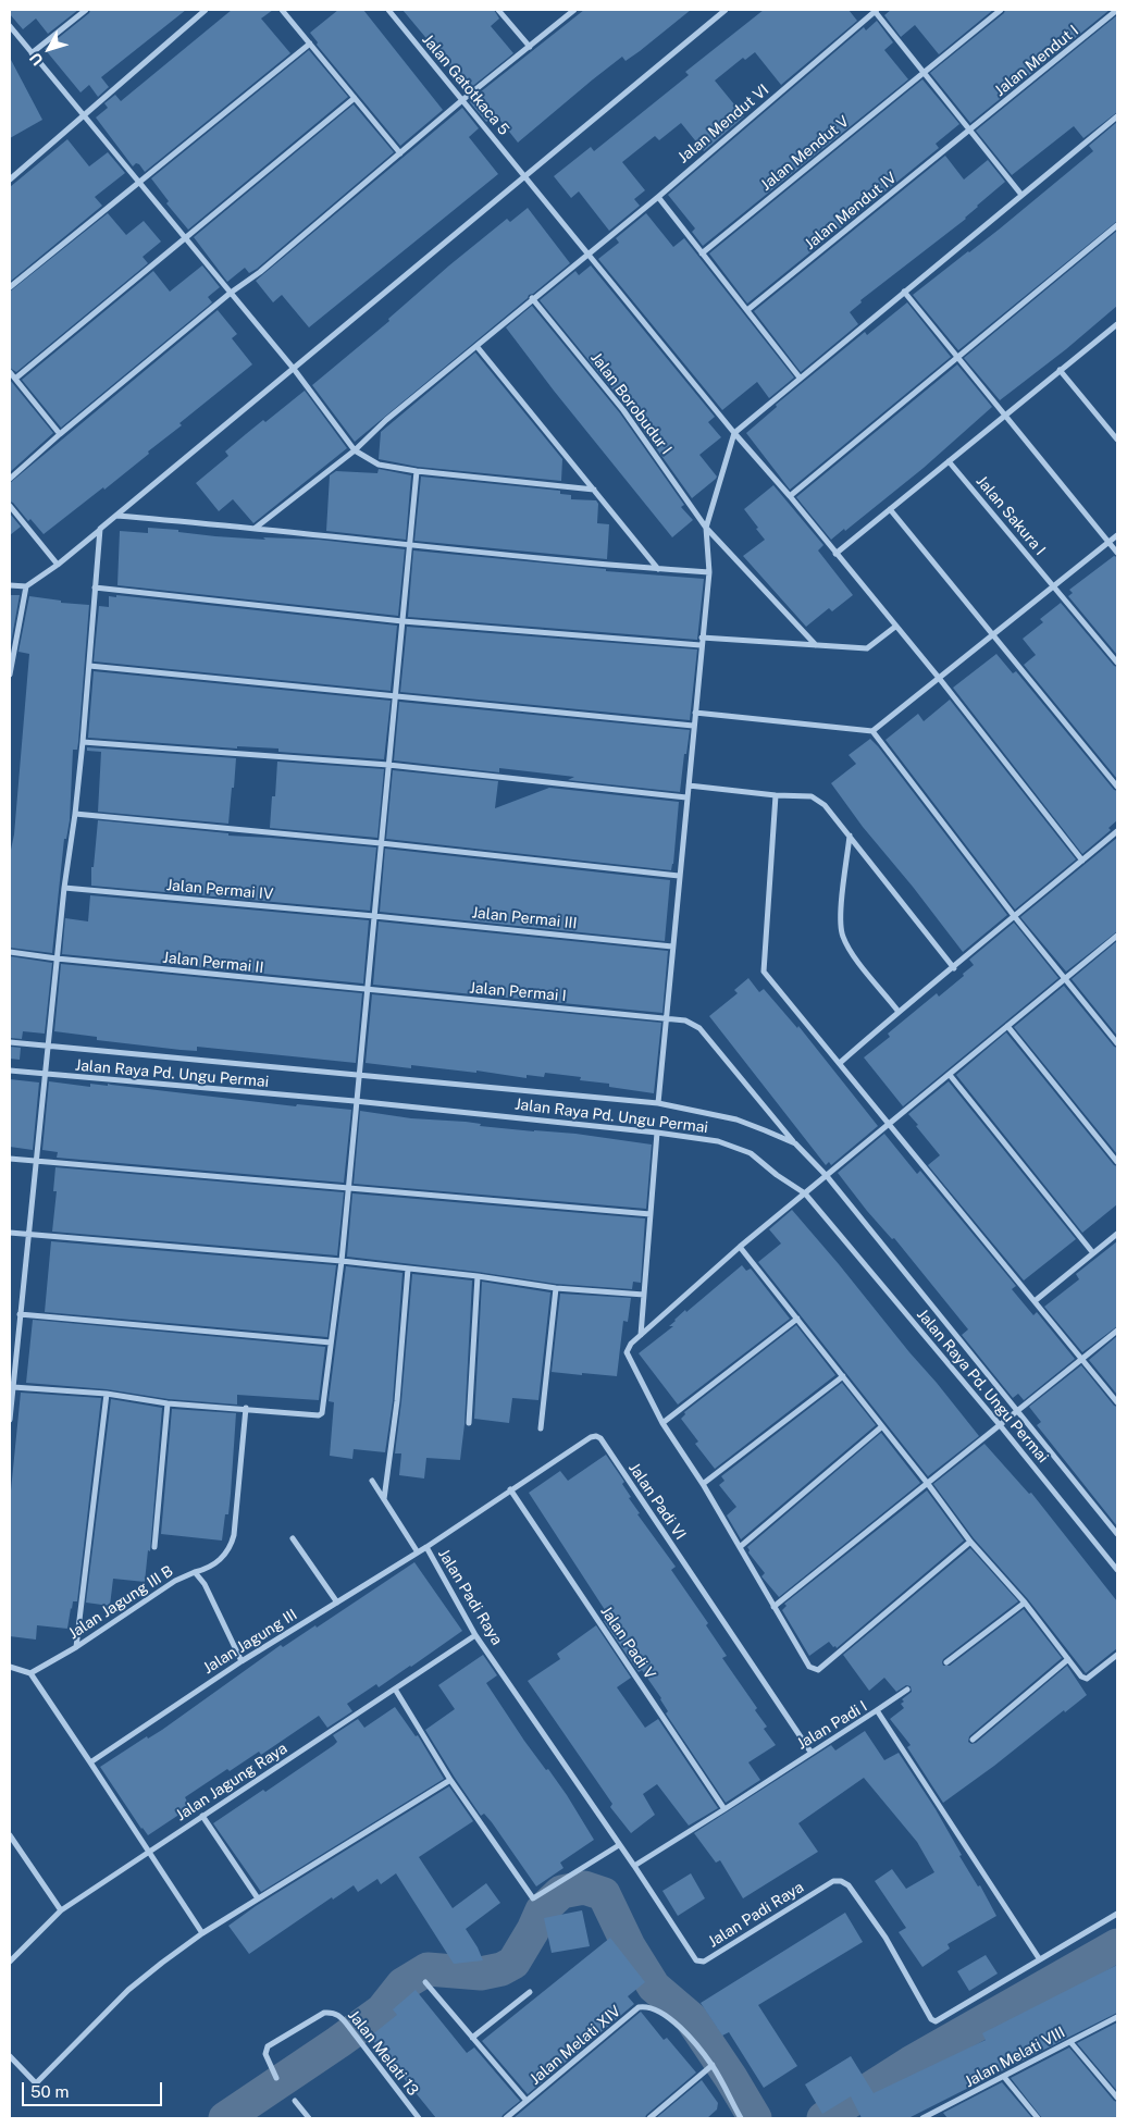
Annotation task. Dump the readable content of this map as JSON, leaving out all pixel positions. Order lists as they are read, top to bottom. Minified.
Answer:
{"streets":{"street":["Jalan Mendut I","Jalan Gatotkaca 5","Jalan Mendut VI","Jalan Mendut V","Jalan Mendut IV","Jalan Borobudur I","Jalan Sakura I","Jalan Permai IV","Jalan Permai III","Jalan Permai II","Jalan Permai I","Jalan Raya Pd. Ungu Permai","Jalan Padi VI","Jalan Padi Raya","Jalan Jagung III B","Jalan Jagung III","Jalan Padi V","Jalan Padi I","Jalan Jagung Raya","Jalan Melati XIV","Jalan Melati 13","Jalan Melati VIII"]},"crossings":[["Jalan Mendut I","Jalan Mendut IV"],["Jalan Gatotkaca 5","Jalan Mendut VI"],["Jalan Mendut VI","Jalan Borobudur I"],["Jalan Permai IV","Jalan Permai III"],["Jalan Permai II","Jalan Permai I"],["Jalan Permai I","Jalan Raya Pd. Ungu Permai"],["Jalan Padi VI","Jalan Padi Raya"],["Jalan Padi VI","Jalan Jagung III"],["Jalan Padi VI","Jalan Padi V"],["Jalan Padi VI","Jalan Padi I"],["Jalan Padi Raya","Jalan Jagung III"],["Jalan Padi Raya","Jalan Padi I"],["Jalan Padi Raya","Jalan Jagung Raya"],["Jalan Jagung III B","Jalan Jagung III"],["Jalan Padi V","Jalan Padi I"]],"scale_bar":"50 m","north":"bottom left"}
